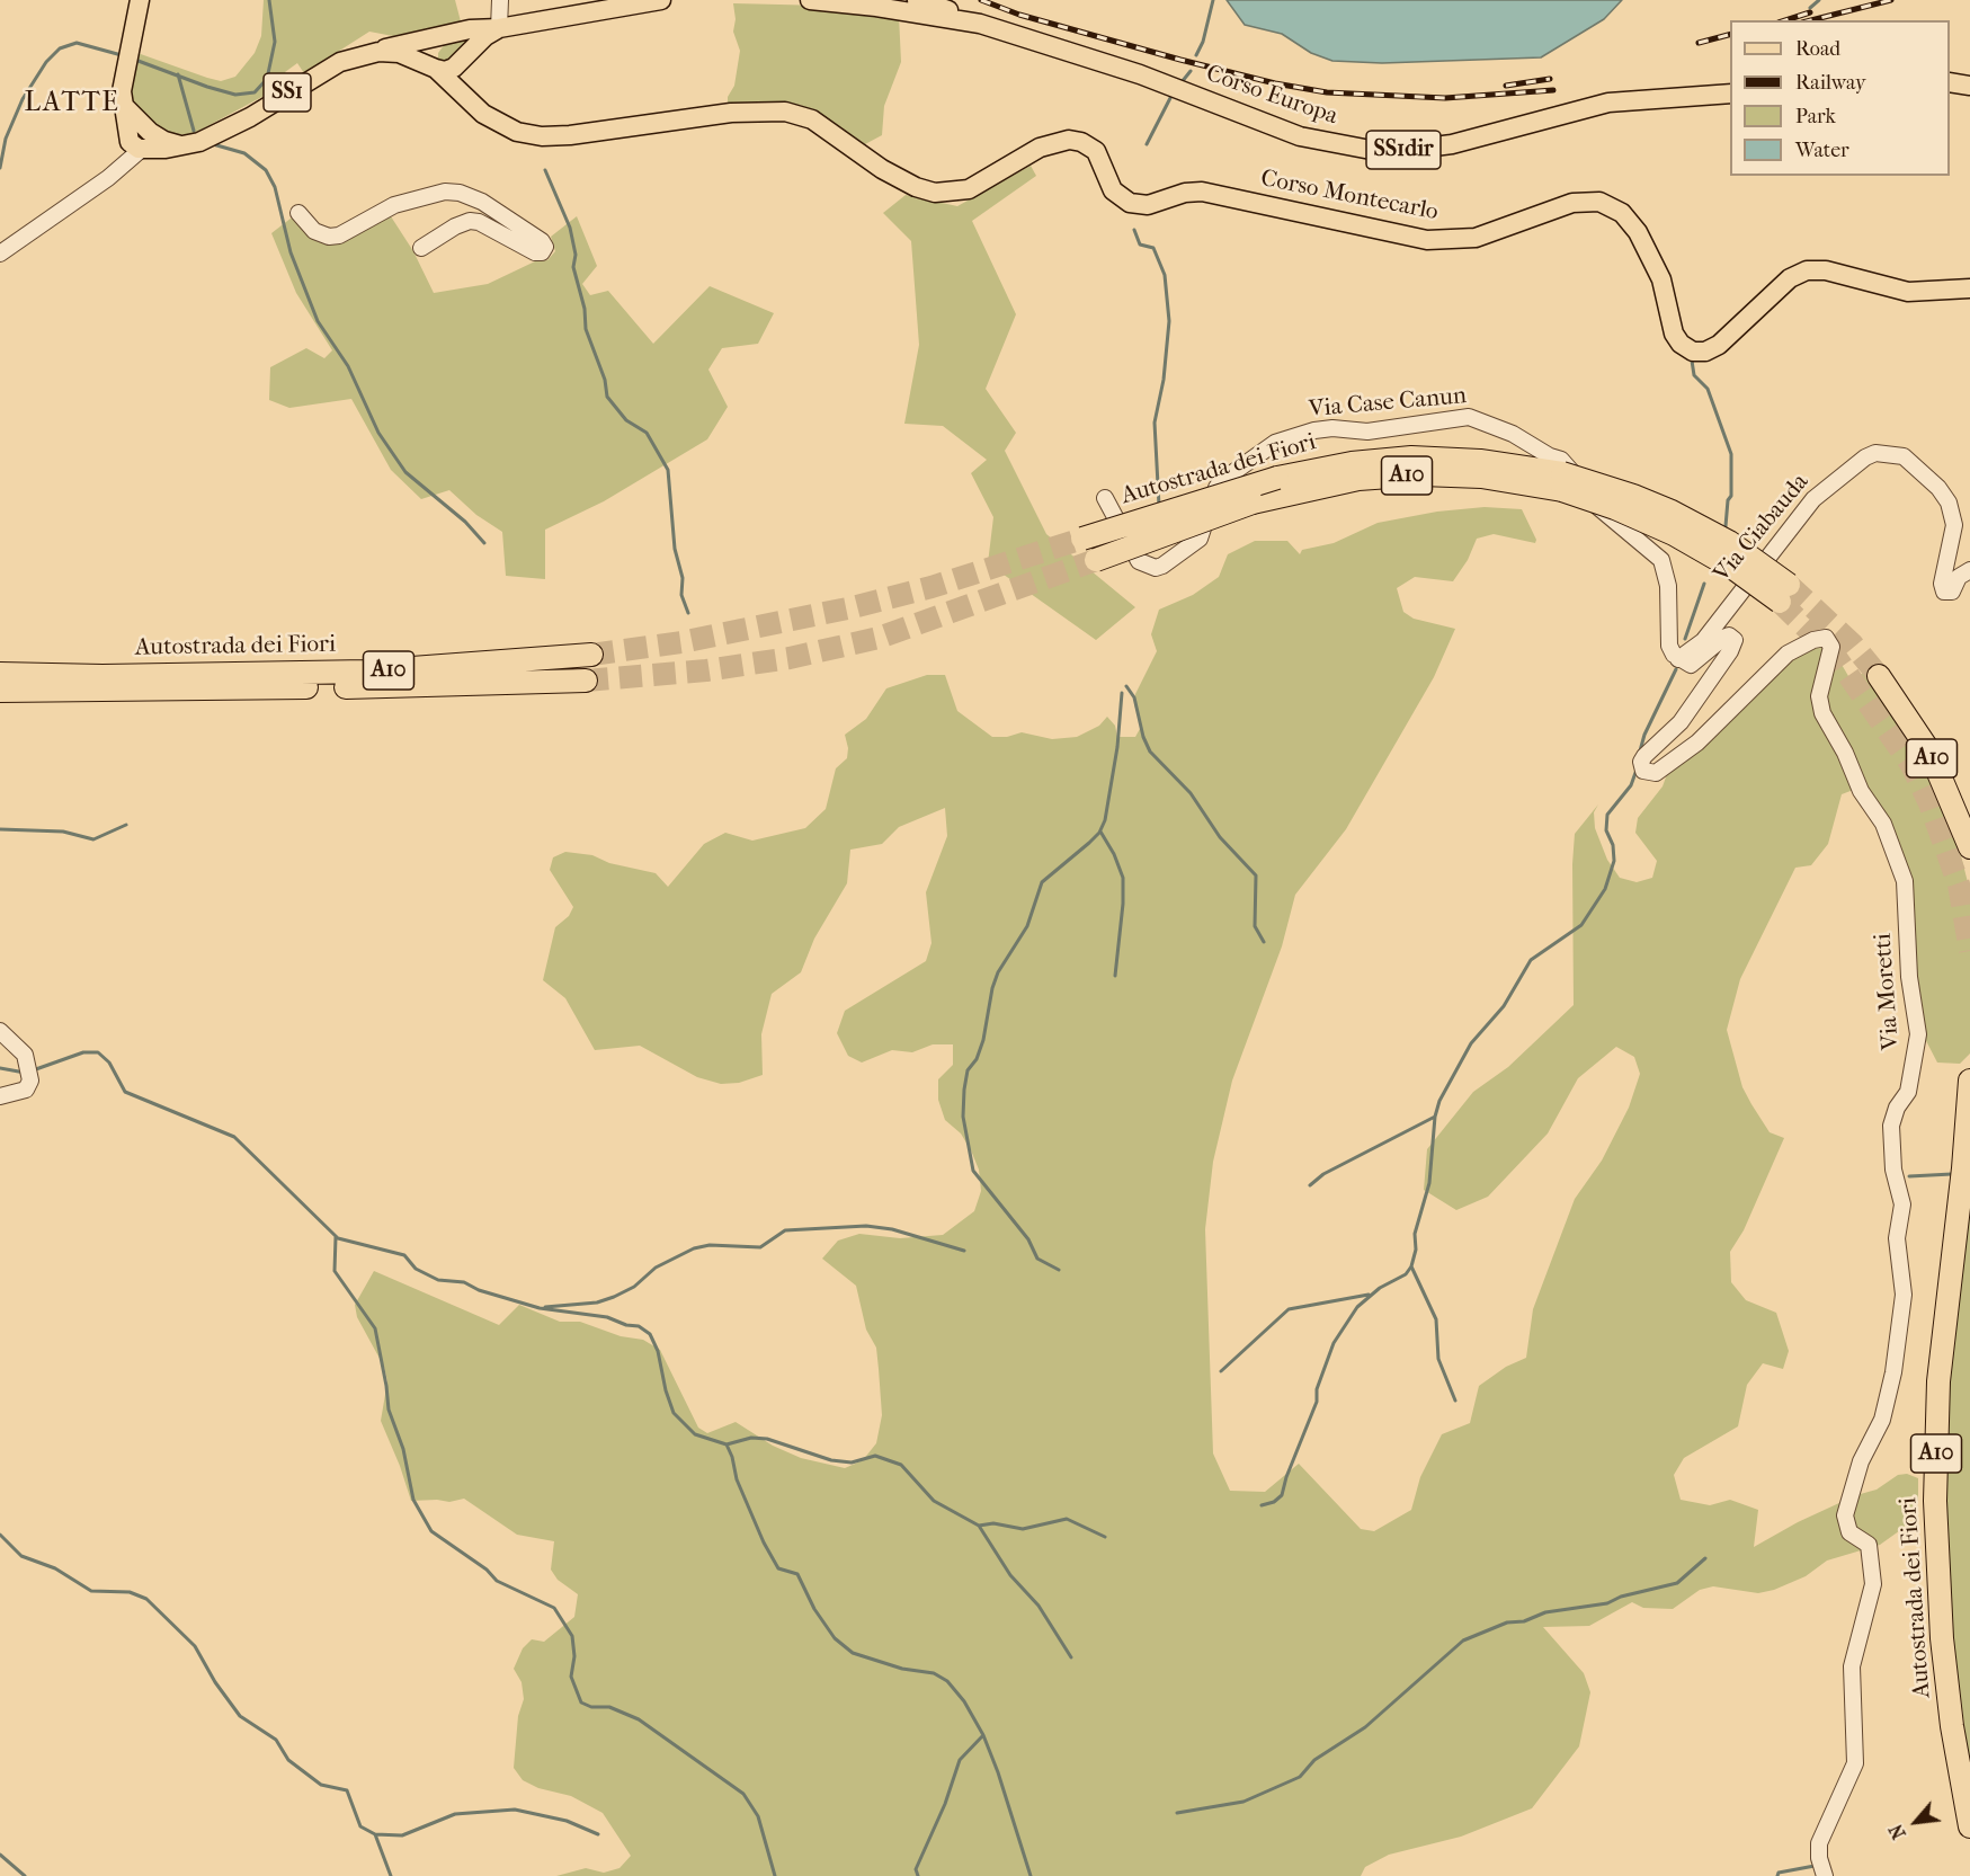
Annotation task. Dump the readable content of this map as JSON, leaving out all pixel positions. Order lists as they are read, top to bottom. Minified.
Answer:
{"streets":{"highway":["Autostrada dei Fiori","A10"],"main road":["SS1","Corso Europa","SS1dir","Corso Montecarlo"],"street":["Via Case Canun","Via Ciabauda","Via Moretti"]},"crossings":[["SS1","Corso Montecarlo"],["Via Case Canun","Via Ciabauda"],["Via Case Canun","Via Moretti"],["Via Ciabauda","Via Moretti"]],"districts":["LATTE"],"legend":["Road","Railway","Park","Water"],"north":"bottom left"}
